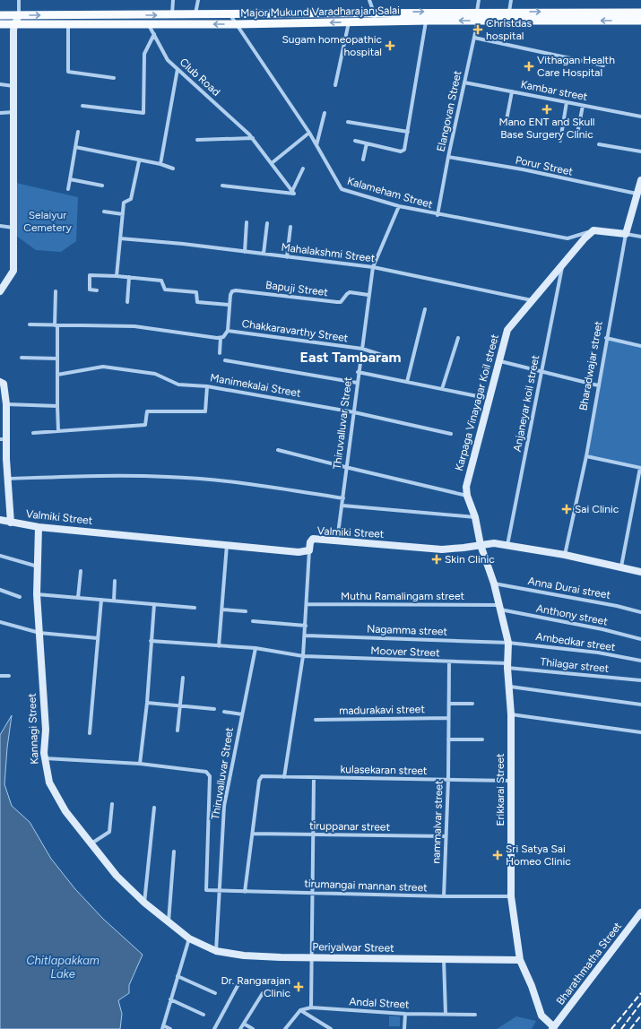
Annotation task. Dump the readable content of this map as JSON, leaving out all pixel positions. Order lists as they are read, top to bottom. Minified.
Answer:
{"streets":{"main road":["Major Mukund Varadharajan Salai"],"street":["Club Road","Kambar street","Elangovan Street","Porur Street","Kalameham Street","Mahalakshmi Street","Bapuji Street","Chakkaravarthy Street","Bharadwajar street","Manimekalai Street","Karpaga Vinayagar Koil street","Anjaneyar koil street","Thiruvalluvar Street","Valmiki Street","Anna Durai street","Muthu Ramalingam street","Anthony street","Nagamma street","Ambedkar street","Moover Street","Thilagar street","madurakavi street","Kannagi Street","kulasekaran street","Erikkarai Street","nammalvar street","tiruppanar street","tirumangai mannan street","Periyalwar Street","Bharathmatha Street","Andal Street"]},"crossings":[["Major Mukund Varadharajan Salai","Club Road"],["Major Mukund Varadharajan Salai","Elangovan Street"],["Major Mukund Varadharajan Salai","Kalameham Street"],["Kambar street","Elangovan Street"],["Elangovan Street","Porur Street"],["Elangovan Street","Kalameham Street"],["Porur Street","Bharadwajar street"],["Kalameham Street","Karpaga Vinayagar Koil street"],["Kalameham Street","Thiruvalluvar Street"],["Mahalakshmi Street","Karpaga Vinayagar Koil street"],["Mahalakshmi Street","Thiruvalluvar Street"],["Bapuji Street","Chakkaravarthy Street"],["Bapuji Street","Thiruvalluvar Street"],["Chakkaravarthy Street","Thiruvalluvar Street"],["Bharadwajar street","Valmiki Street"],["Manimekalai Street","Thiruvalluvar Street"],["Karpaga Vinayagar Koil street","Anjaneyar koil street"],["Karpaga Vinayagar Koil street","Valmiki Street"],["Karpaga Vinayagar Koil street","Erikkarai Street"],["Anjaneyar koil street","Valmiki Street"],["Thiruvalluvar Street","Valmiki Street"],["Thiruvalluvar Street","tirumangai mannan street"],["Thiruvalluvar Street","Periyalwar Street"],["Valmiki Street","Kannagi Street"],["Valmiki Street","Erikkarai Street"],["Anna Durai street","Erikkarai Street"],["Muthu Ramalingam street","Anthony street"],["Muthu Ramalingam street","Erikkarai Street"],["Anthony street","Erikkarai Street"],["Nagamma street","Ambedkar street"],["Nagamma street","Erikkarai Street"],["Ambedkar street","Erikkarai Street"],["Moover Street","Thilagar street"],["Moover Street","Erikkarai Street"],["Moover Street","nammalvar street"],["Thilagar street","Erikkarai Street"],["madurakavi street","nammalvar street"],["Kannagi Street","Periyalwar Street"],["kulasekaran street","Erikkarai Street"],["kulasekaran street","nammalvar street"],["kulasekaran street","tiruppanar street"],["Erikkarai Street","tirumangai mannan street"],["Erikkarai Street","Periyalwar Street"],["Erikkarai Street","Bharathmatha Street"],["nammalvar street","tiruppanar street"],["nammalvar street","tirumangai mannan street"]],"districts":["East Tambaram"],"water":["Chitlapakkam Lake"],"parks":["Selaiyur Cemetery"],"places":{"health":["Christdas hospital","Sugam homeopathic hospital","Vithagan Health Care Hospital","Mano ENT and Skull Base Surgery Clinic","Sai Clinic","Skin Clinic","Sri Satya Sai Homeo Clinic","Dr. Rangarajan Clinic"]}}
